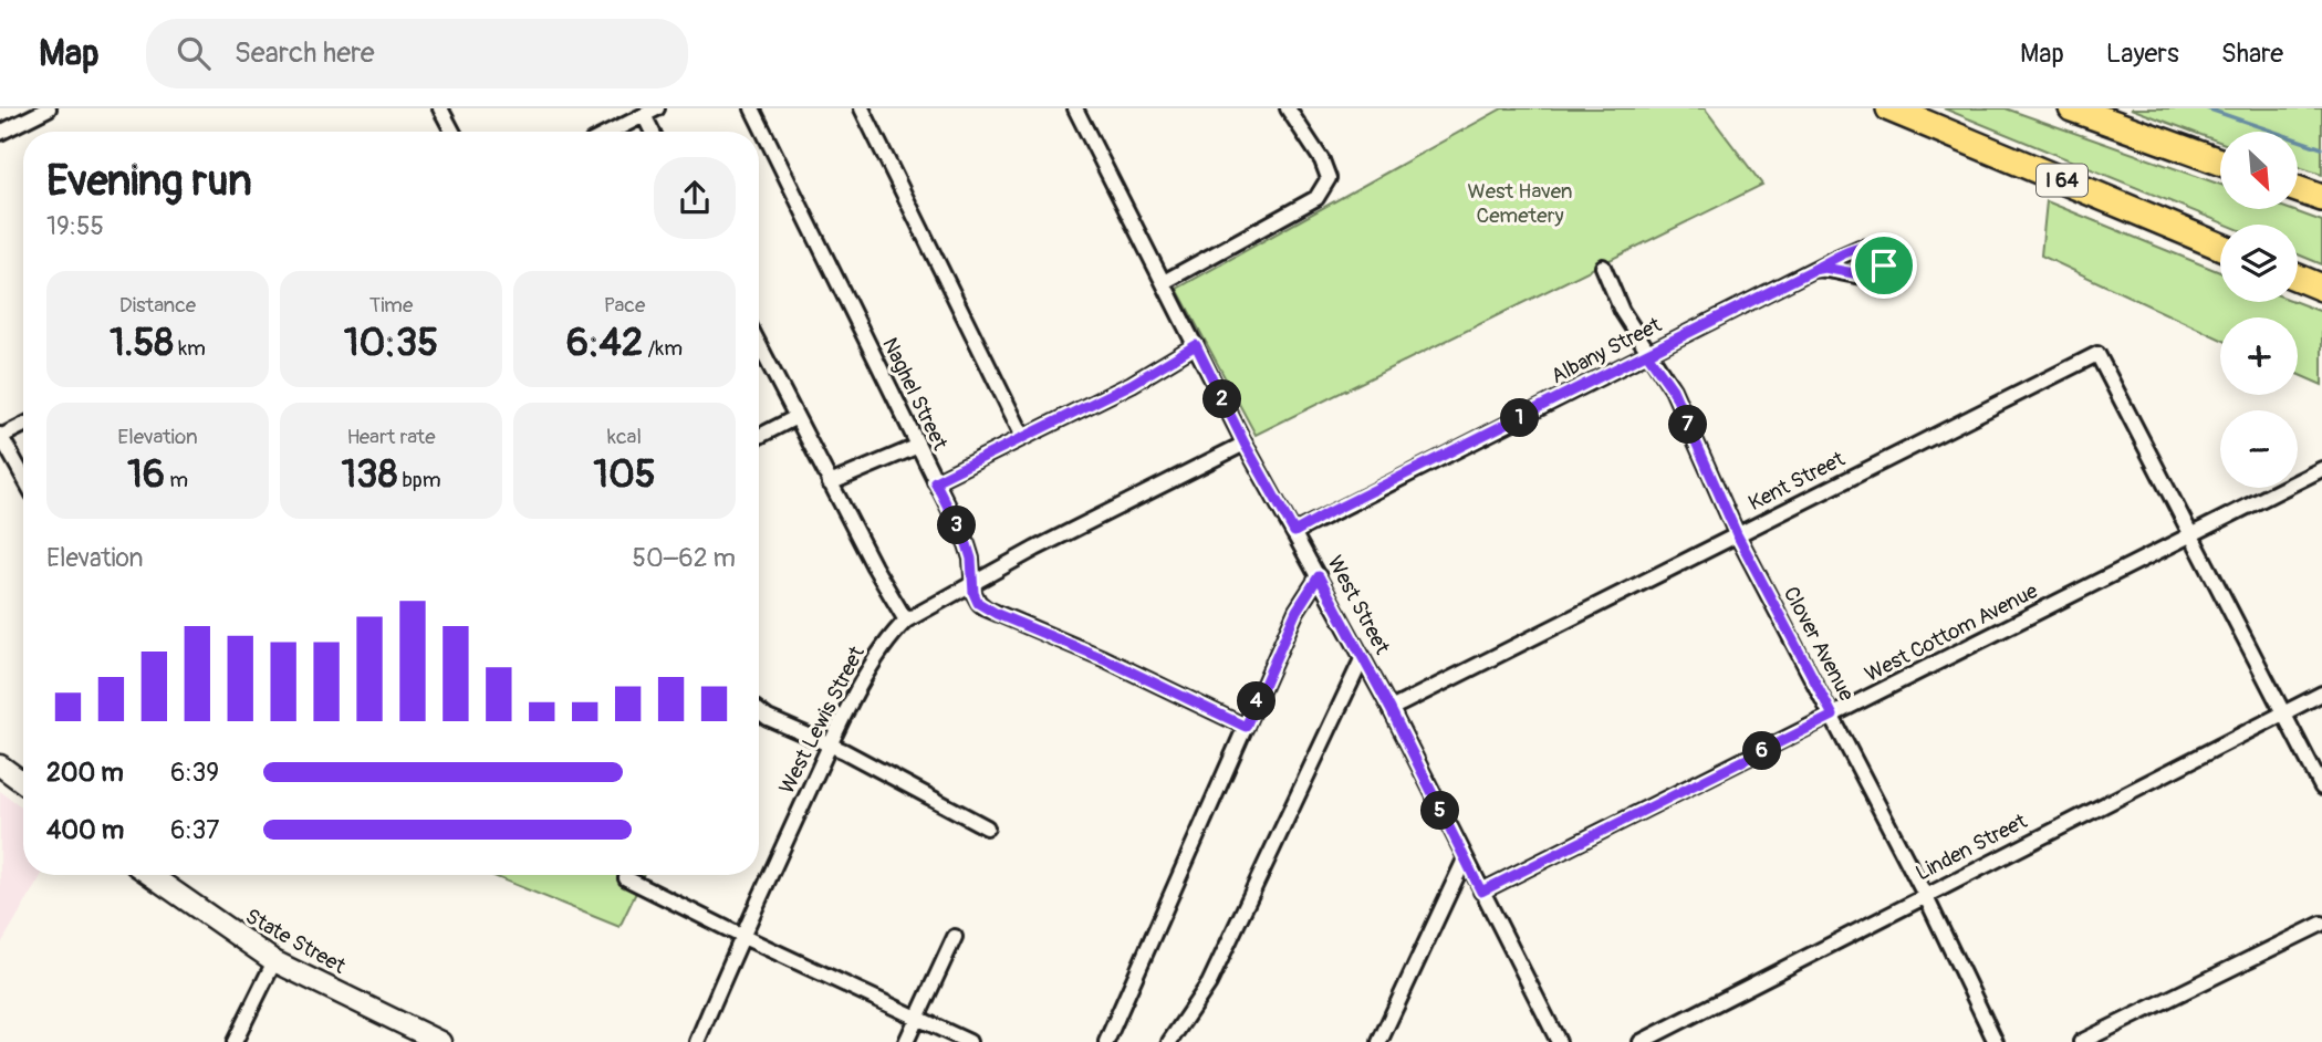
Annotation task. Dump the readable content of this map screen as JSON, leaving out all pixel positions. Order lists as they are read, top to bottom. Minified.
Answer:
{"streets":{"highway":["I 64"],"main road":["State Street"],"street":["Albany Street","Naghel Street","Kent Street","West Street","West Cottom Avenue","Clover Avenue","West Lewis Street","Linden Street"]},"crossings":[["Albany Street","West Street"],["Albany Street","Clover Avenue"],["Naghel Street","West Lewis Street"],["Kent Street","West Street"],["Kent Street","West Cottom Avenue"],["Kent Street","Clover Avenue"],["West Street","West Cottom Avenue"],["West Street","West Lewis Street"],["West Cottom Avenue","Clover Avenue"],["Clover Avenue","Linden Street"]],"parks":["West Haven Cemetery"],"north":"bottom right","page":{"header":"Map","search":"Search here","nav":["Map","Layers","Share"],"map_buttons":["+","−"],"heading":["Evening run","19:55"],"stats":[["Distance","1.58 km"],["Time","10:35"],["Pace","6:42 /km"],["Elevation","16 m"],["Heart rate","138 bpm"],["kcal","105"]],"pins":["2","1","7","3","4","6","5"],"chart":["Elevation","50–62 m"],"list":[{"name":"200 m","note":"6:39"},{"name":"400 m","note":"6:37"}]}}
